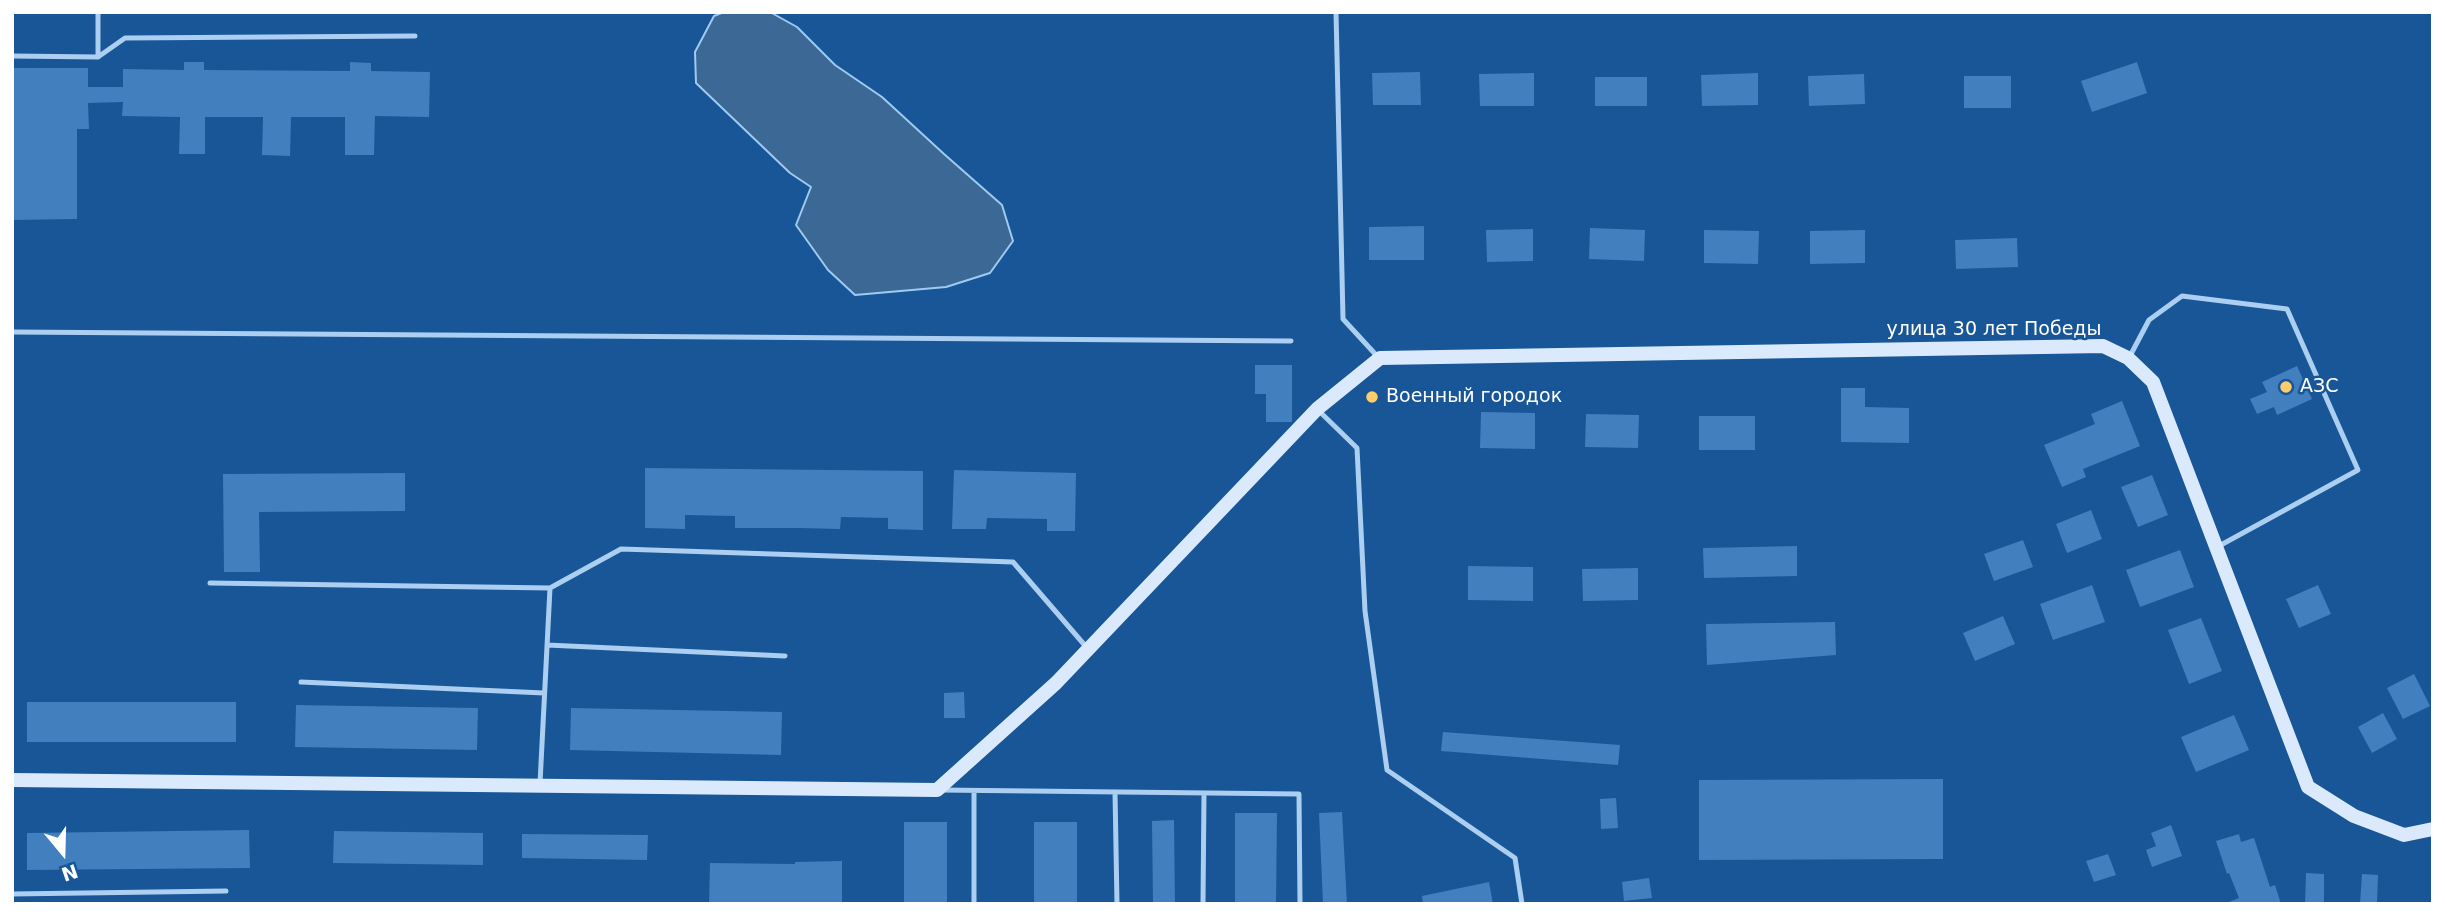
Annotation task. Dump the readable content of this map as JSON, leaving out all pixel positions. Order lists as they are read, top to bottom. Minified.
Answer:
{"streets":{"street":["улица 30 лет Победы"]},"places":["АЗС","Военный городок"],"north":"bottom"}
